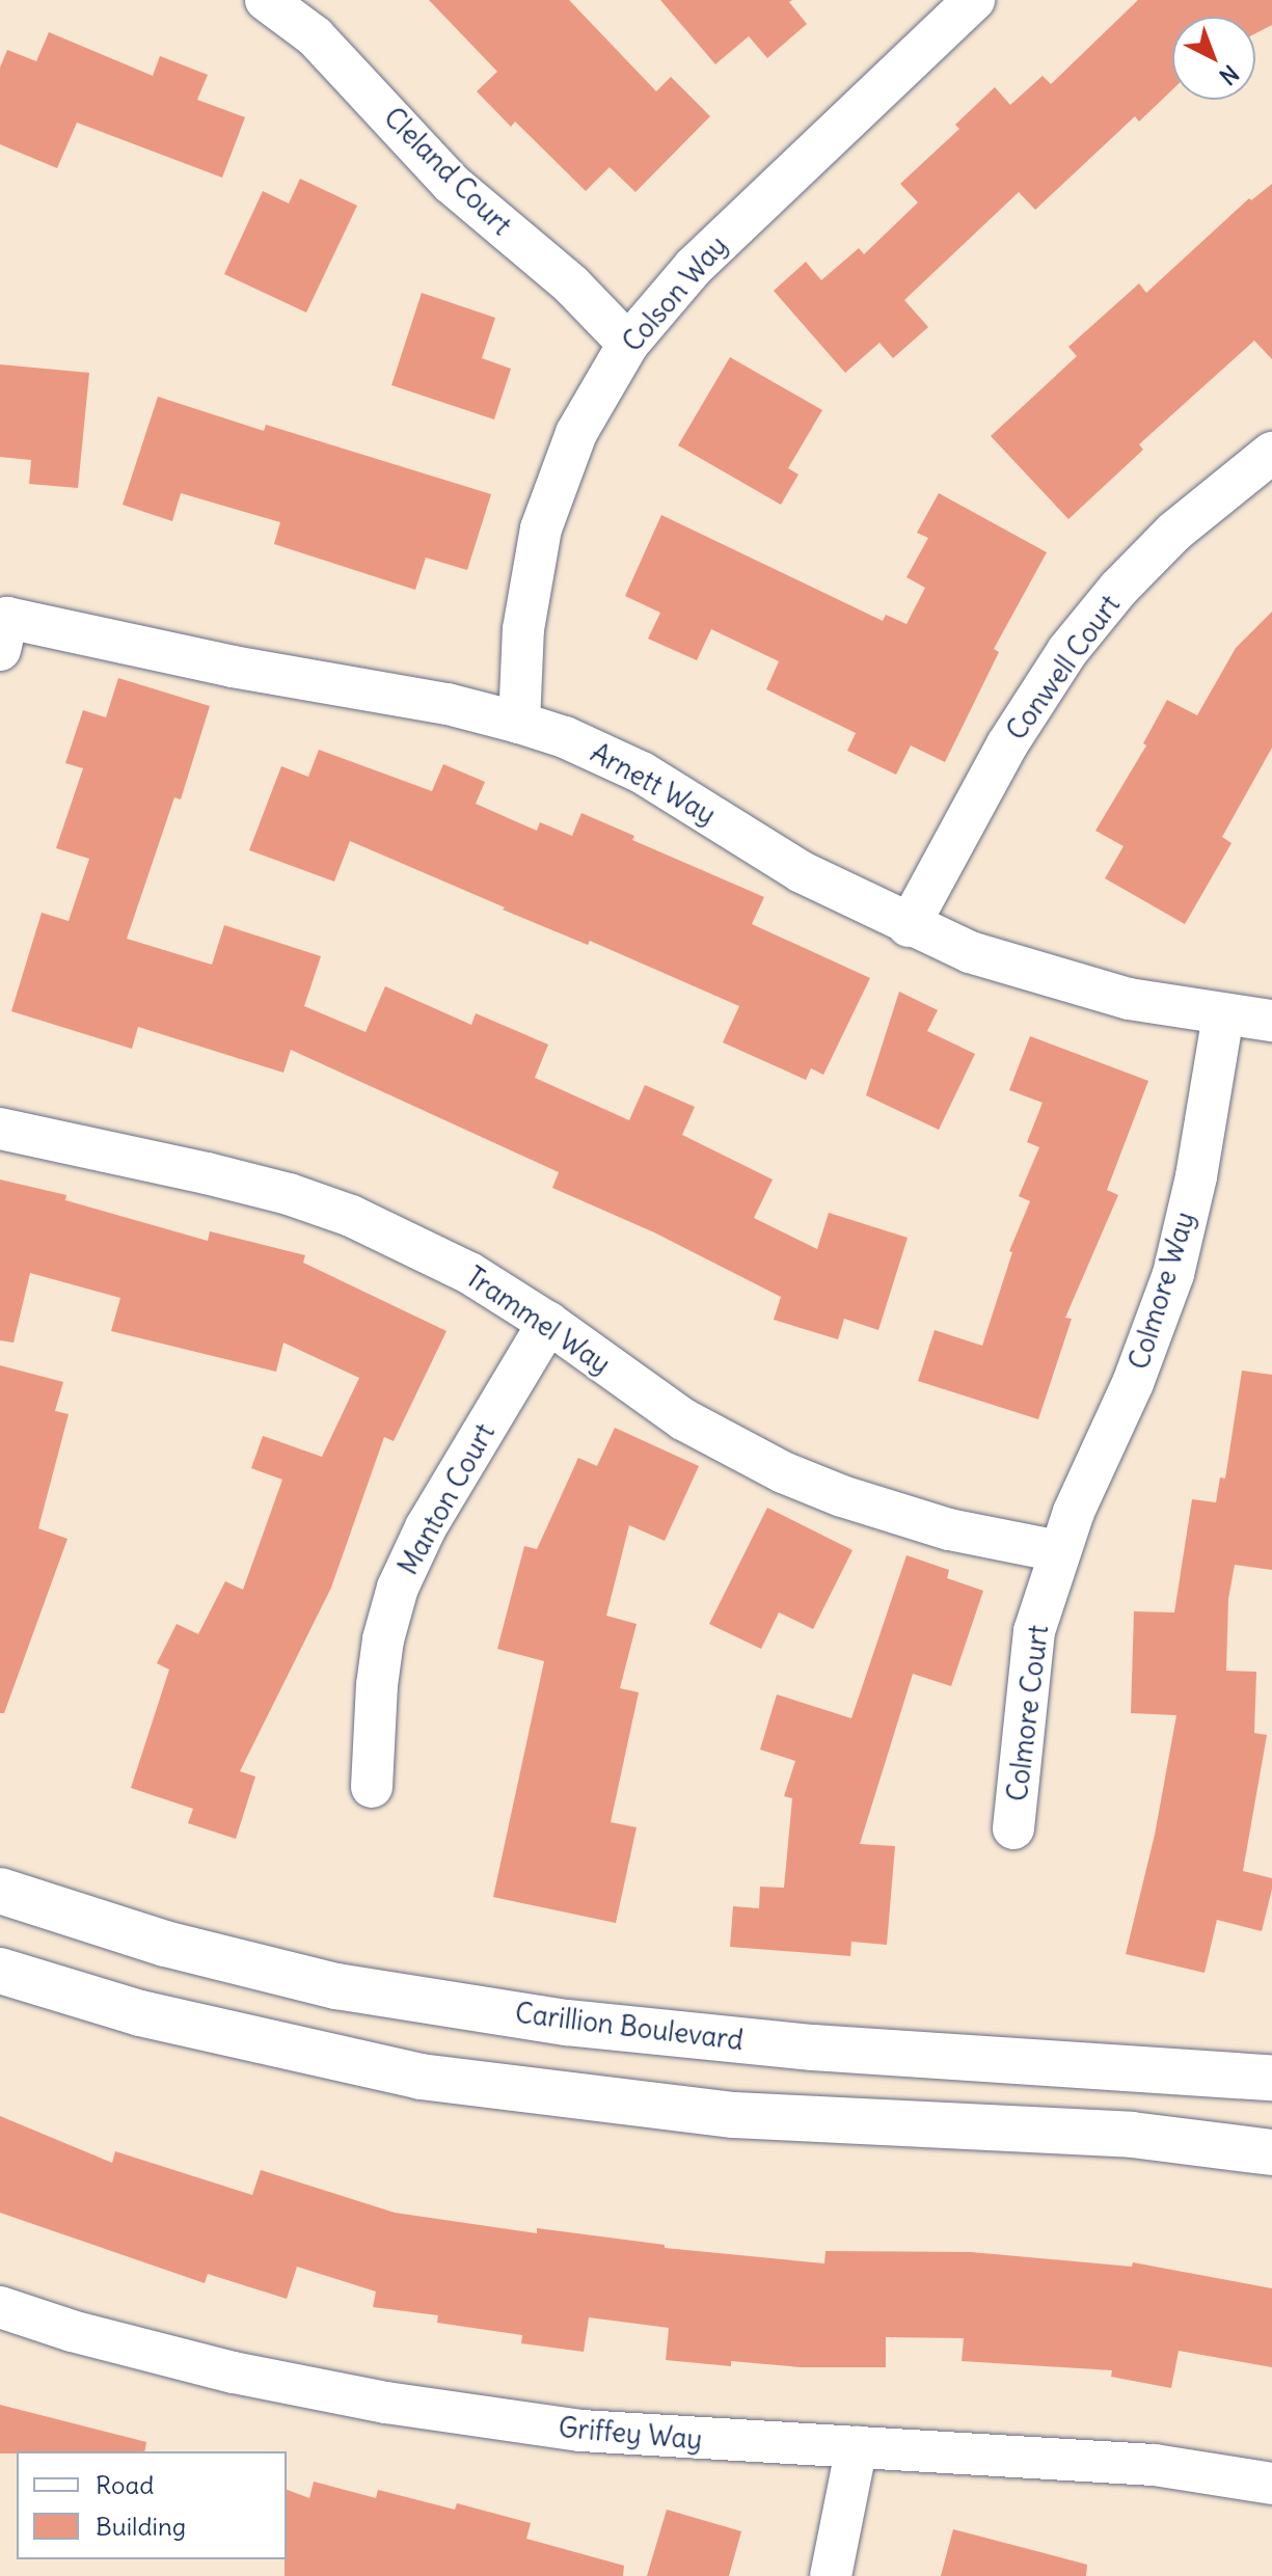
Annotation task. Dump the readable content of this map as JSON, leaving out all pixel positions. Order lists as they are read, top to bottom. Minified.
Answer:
{"streets":{"street":["Cleland Court","Colson Way","Conwell Court","Arnett Way","Colmore Way","Trammel Way","Manton Court","Colmore Court","Carillion Boulevard","Griffey Way"]},"crossings":[["Cleland Court","Colson Way"],["Colson Way","Arnett Way"],["Conwell Court","Arnett Way"],["Arnett Way","Colmore Way"],["Colmore Way","Trammel Way"],["Colmore Way","Colmore Court"],["Trammel Way","Manton Court"],["Trammel Way","Colmore Court"]],"legend":["Road","Building"],"north":"bottom right"}
